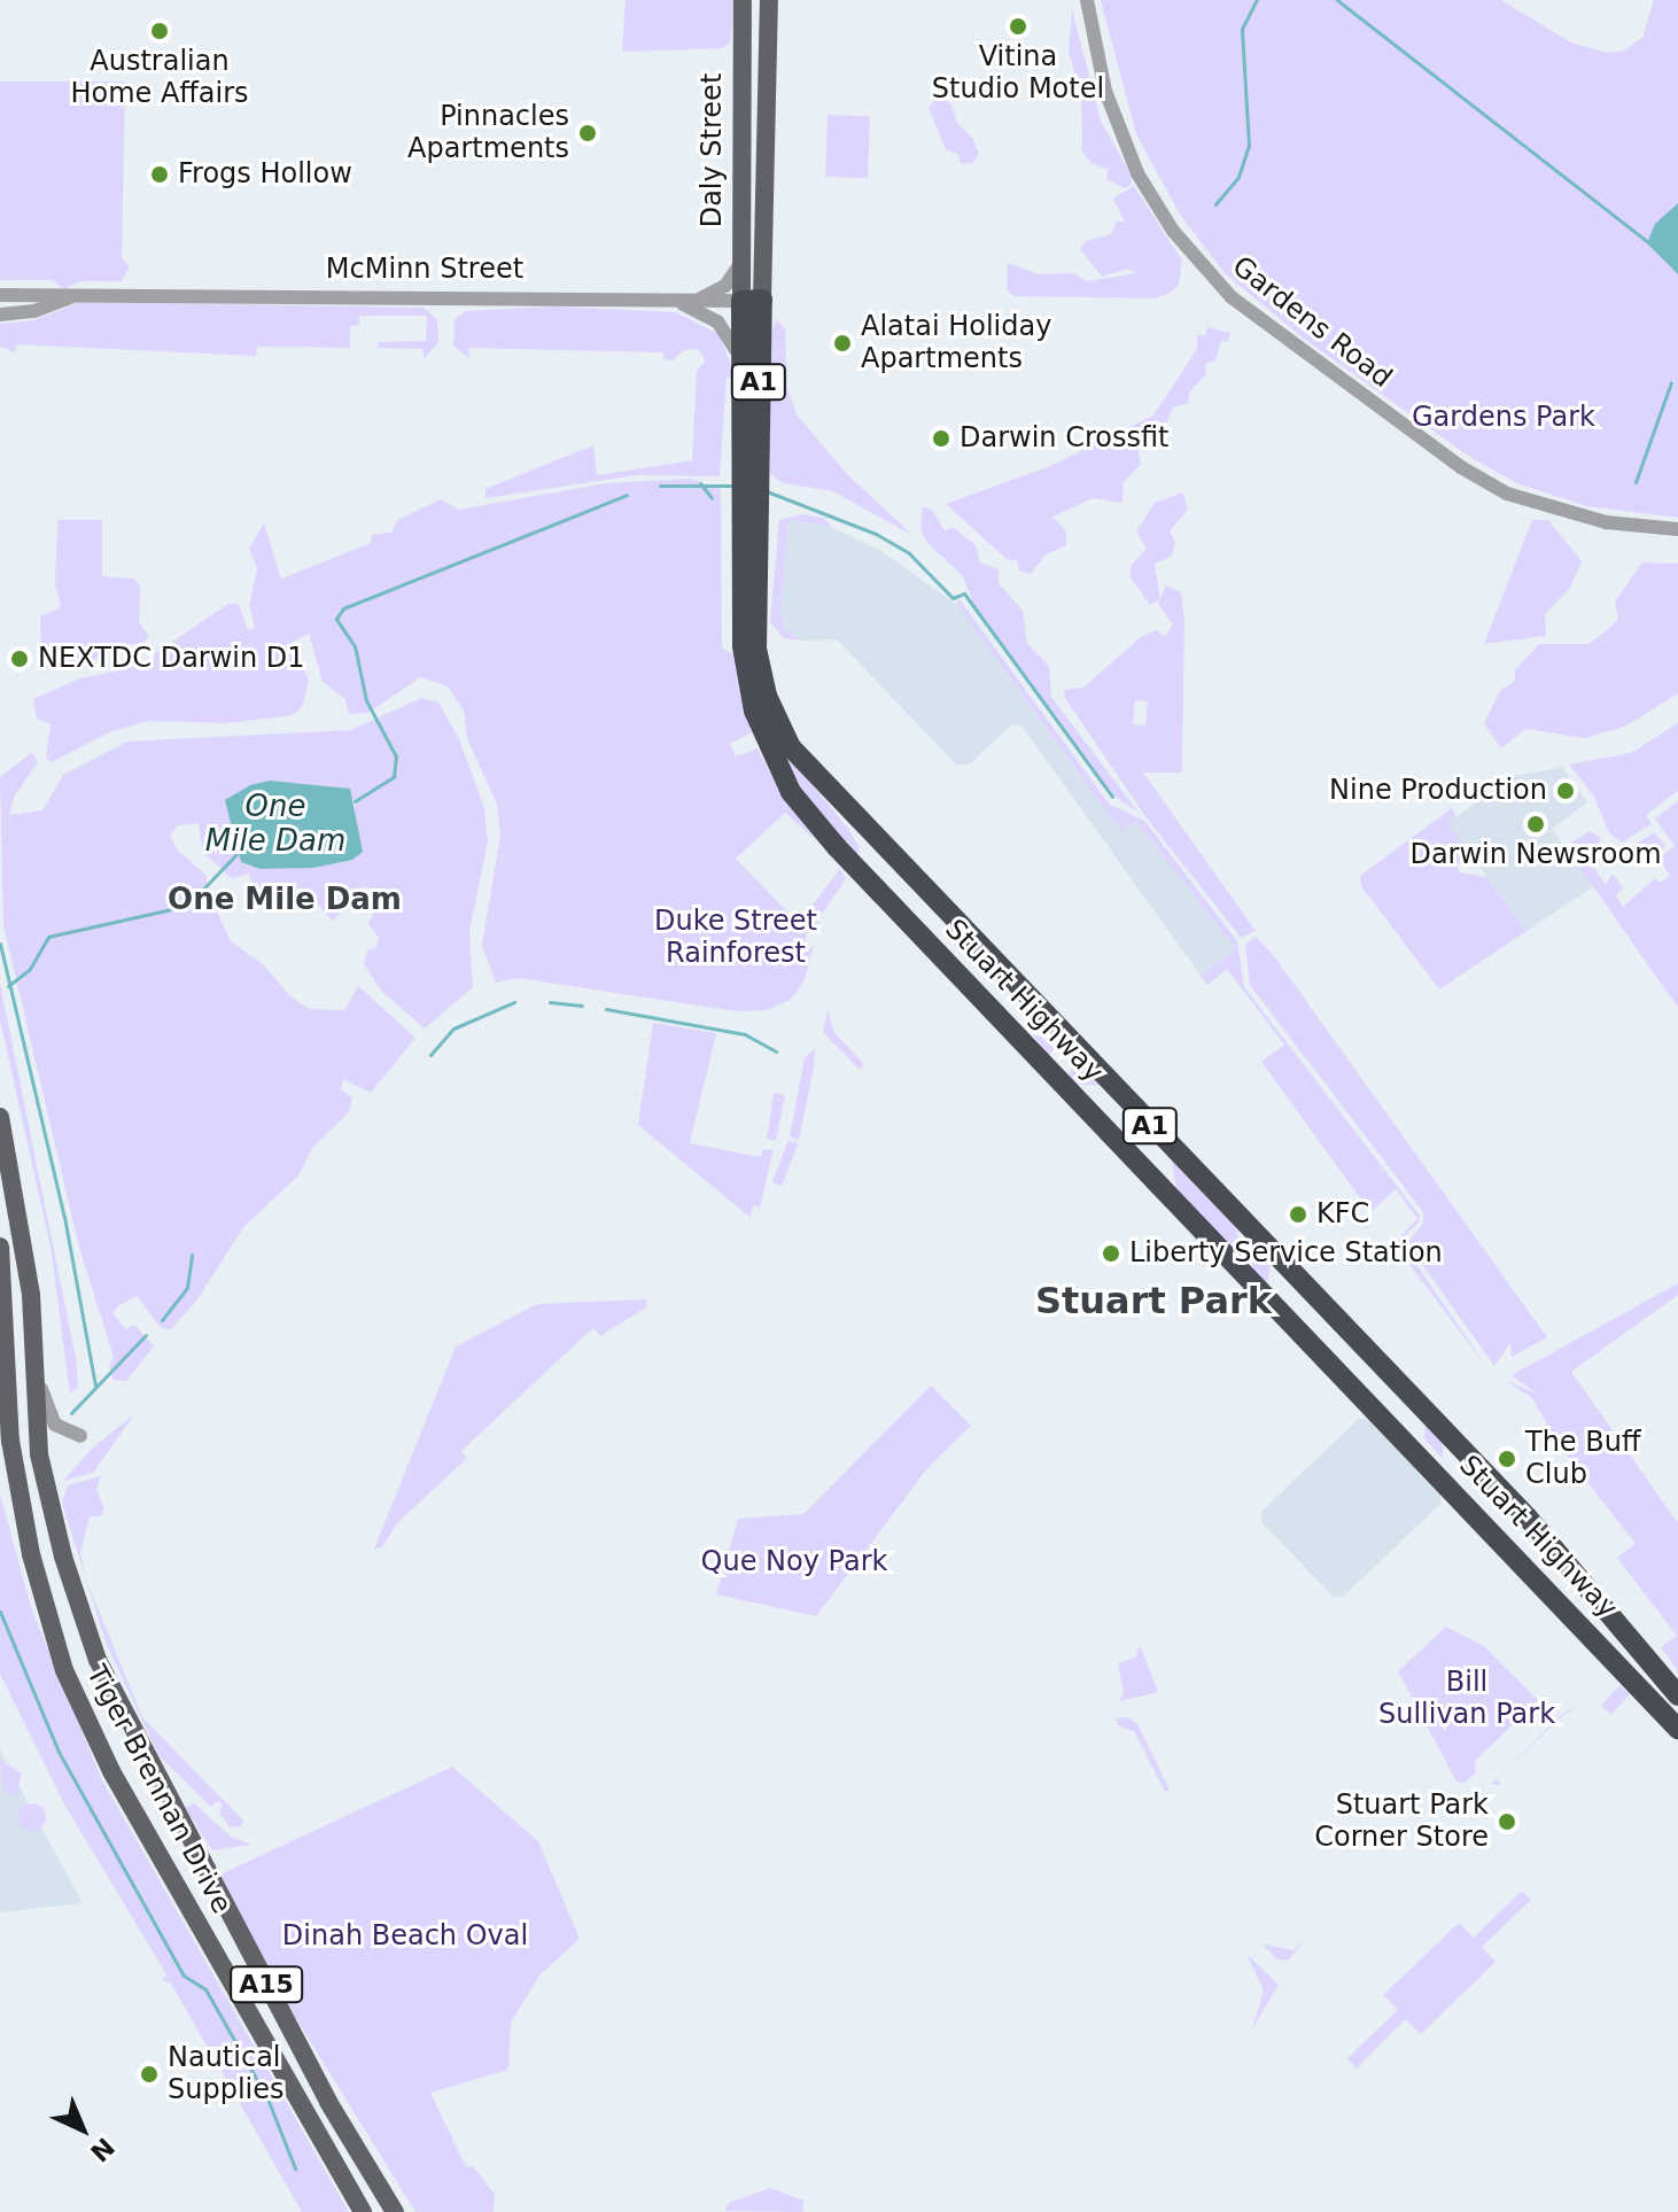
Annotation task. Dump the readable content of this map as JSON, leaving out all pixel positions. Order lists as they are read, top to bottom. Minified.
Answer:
{"streets":{"highway":["A1","Stuart Highway"],"main road":["Daly Street","Tiger Brennan Drive","A15"],"street":["McMinn Street","Gardens Road"]},"crossings":[["Daly Street","McMinn Street"],["Daly Street","Stuart Highway"],["McMinn Street","Stuart Highway"]],"districts":["One Mile Dam","Stuart Park"],"water":["One Mile Dam"],"parks":["Gardens Park","Duke Street Rainforest","Que Noy Park","Bill Sullivan Park","Dinah Beach Oval"],"places":["Vitina Studio Motel","Australian Home Affairs","Pinnacles Apartments","Frogs Hollow","Alatai Holiday Apartments","Darwin Crossfit","NEXTDC Darwin D1","Nine Production","Darwin Newsroom","KFC","Liberty Service Station","The Buff Club","Stuart Park Corner Store","Nautical Supplies"],"north":"bottom right"}
